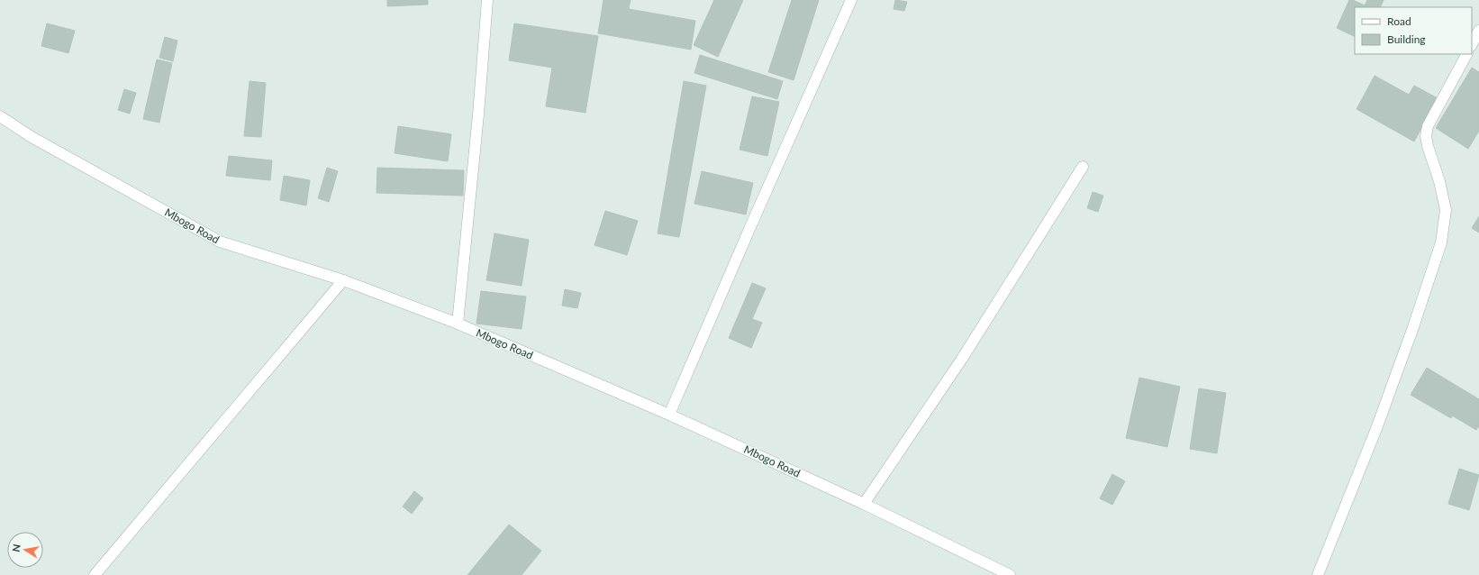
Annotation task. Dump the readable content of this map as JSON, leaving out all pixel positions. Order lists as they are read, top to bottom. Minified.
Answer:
{"streets":{"street":["Mbogo Road"]},"legend":["Road","Building"],"north":"left"}
